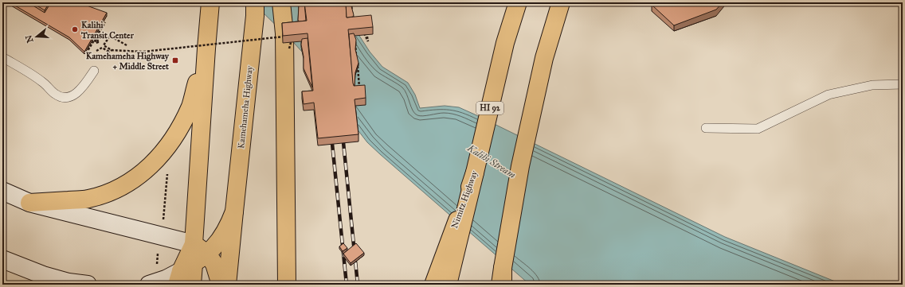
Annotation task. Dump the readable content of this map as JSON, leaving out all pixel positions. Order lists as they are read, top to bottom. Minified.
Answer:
{"streets":{"main road":["Kamehameha Highway","HI 92","Nimitz Highway"]},"water":["Kalihi Stream"],"places":{"other":["Kalihi Transit Center"],"transit":["Kamehameha Highway + Middle Street"]},"north":"left"}
